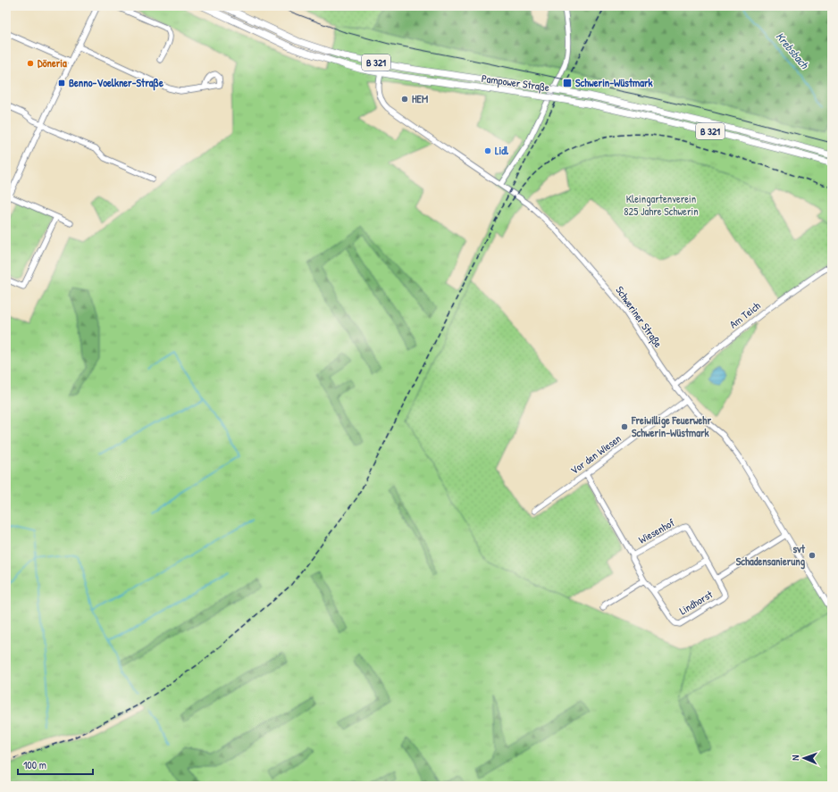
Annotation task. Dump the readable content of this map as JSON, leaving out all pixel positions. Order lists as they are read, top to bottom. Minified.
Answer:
{"streets":{"main road":["B 321","Pampower Straße"],"street":["Am Teich","Schweriner Straße","Vor den Wiesen","Wiesenhof","Lindhorst"]},"crossings":[["Pampower Straße","Schweriner Straße"],["Am Teich","Schweriner Straße"],["Schweriner Straße","Vor den Wiesen"],["Vor den Wiesen","Wiesenhof"],["Wiesenhof","Lindhorst"]],"water":["Krebsbach"],"parks":["Kleingartenverein 825 Jahre Schwerin"],"places":{"other":["Döneria","HEM","Lidl","Freiwillige Feuerwehr Schwerin-Wüstmark","svt Schadensanierung"],"transit":["Benno-Voelkner-Straße","Schwerin-Wüstmark"]},"scale_bar":"100 m","north":"left"}
